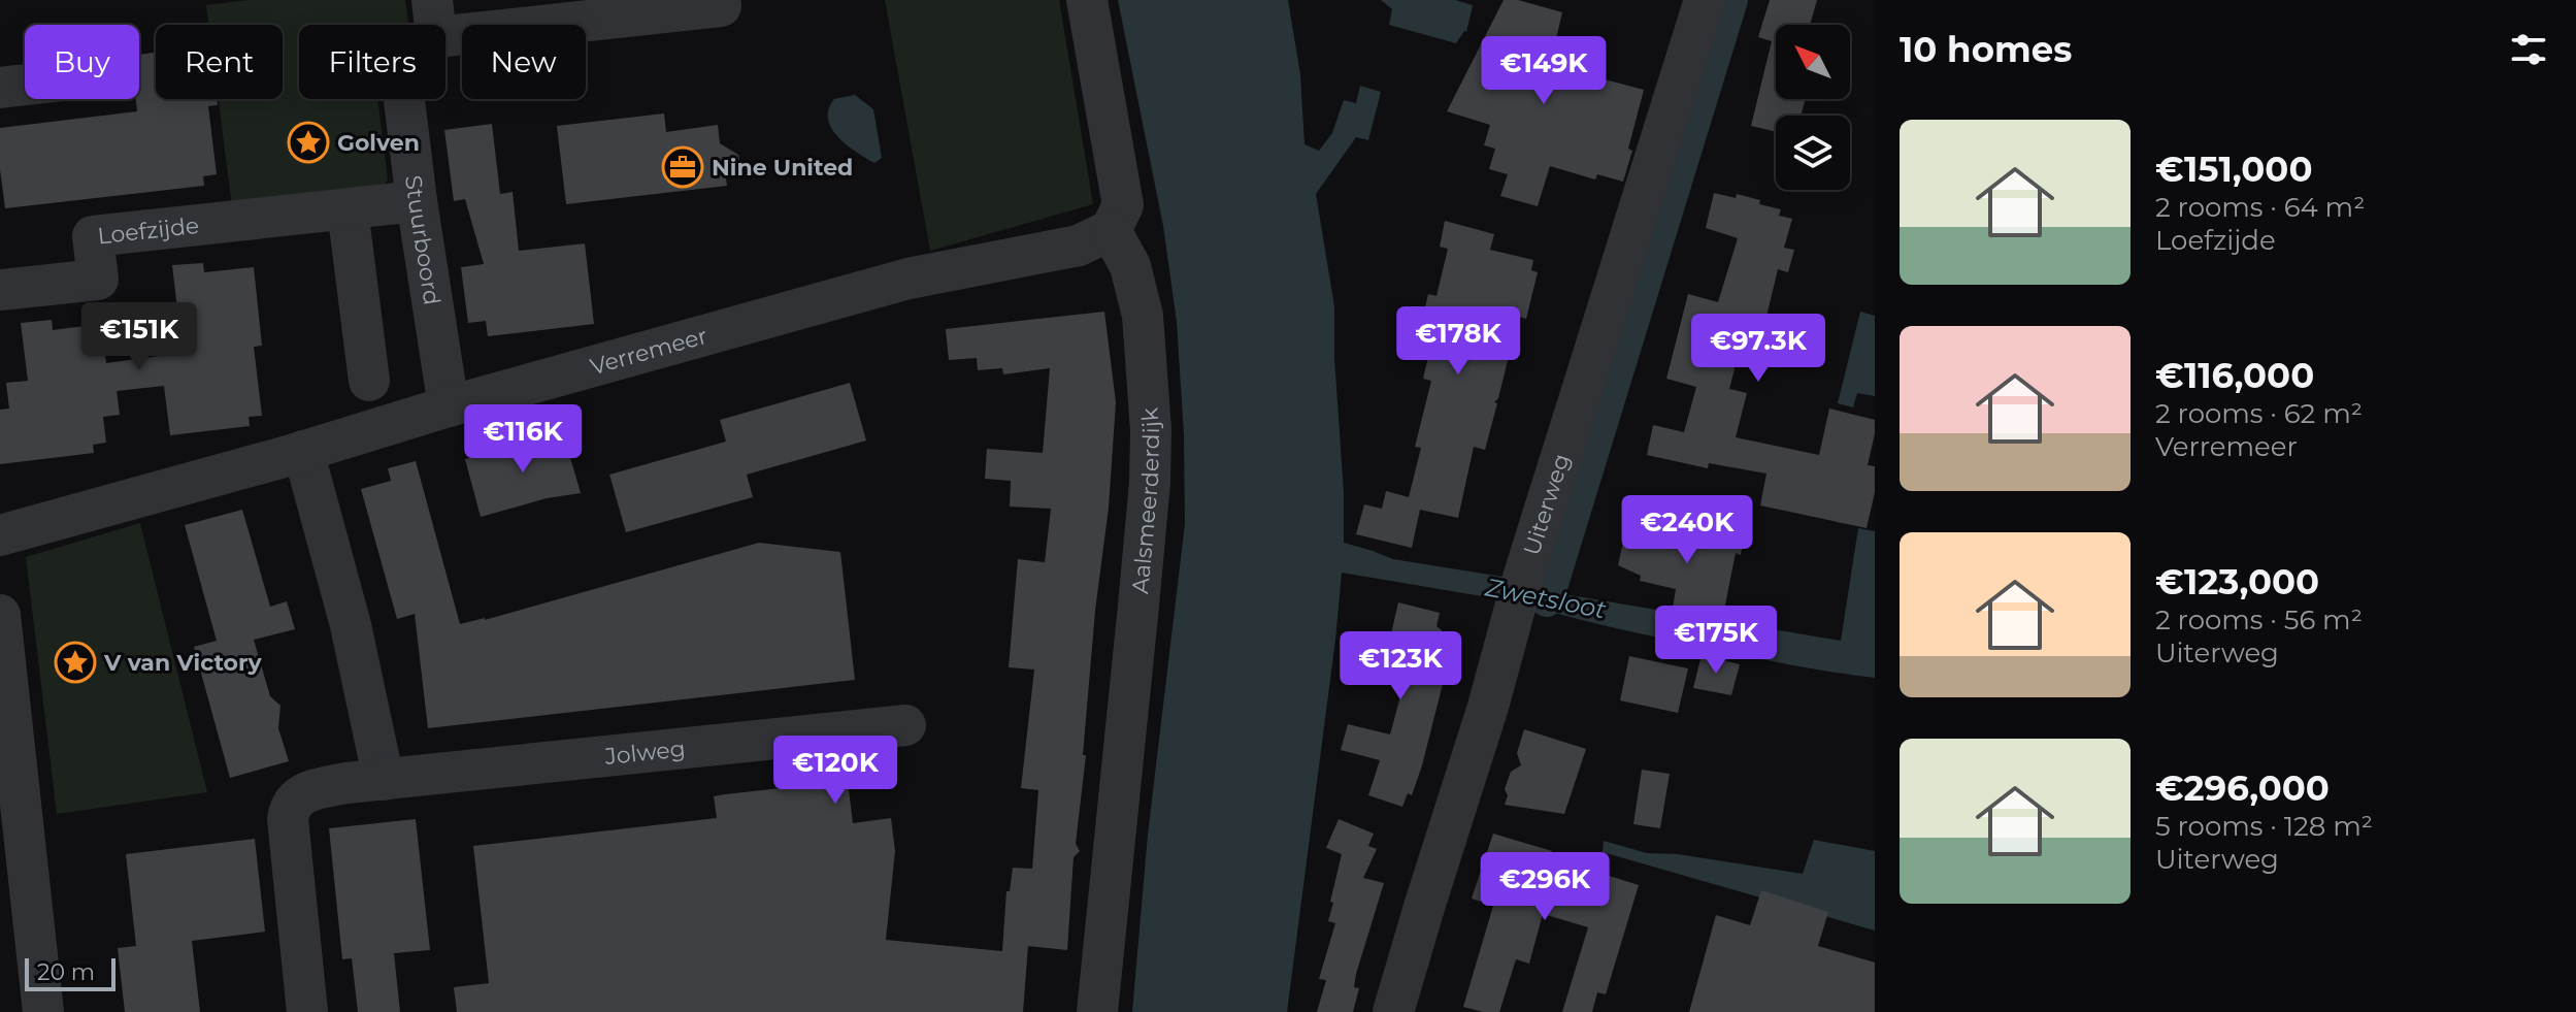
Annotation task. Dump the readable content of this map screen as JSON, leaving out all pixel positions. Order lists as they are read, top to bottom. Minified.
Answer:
{"streets":{"street":["Loefzijde","Stuurboord","Verremeer","Aalsmeerderdijk","Uiterweg","Jolweg"]},"crossings":[["Loefzijde","Stuurboord"],["Stuurboord","Verremeer"],["Verremeer","Aalsmeerderdijk"]],"water":["Zwetsloot"],"places":{"place":["Golven","V van Victory"],"office":["Nine United"]},"scale_bar":"20 m","north":"top left","page":{"heading":"10 homes","chip":["Buy","Rent","Filters","New"],"price":["€149K","€151K","€178K","€97.3K","€116K","€240K","€175K","€123K","€120K","€296K"],"list":[{"name":"€151,000","note":"2 rooms · 64 m² · Loefzijde"},{"name":"€116,000","note":"2 rooms · 62 m² · Verremeer"},{"name":"€123,000","note":"2 rooms · 56 m² · Uiterweg"},{"name":"€296,000","note":"5 rooms · 128 m² · Uiterweg"}],"scale":"20 m"}}
